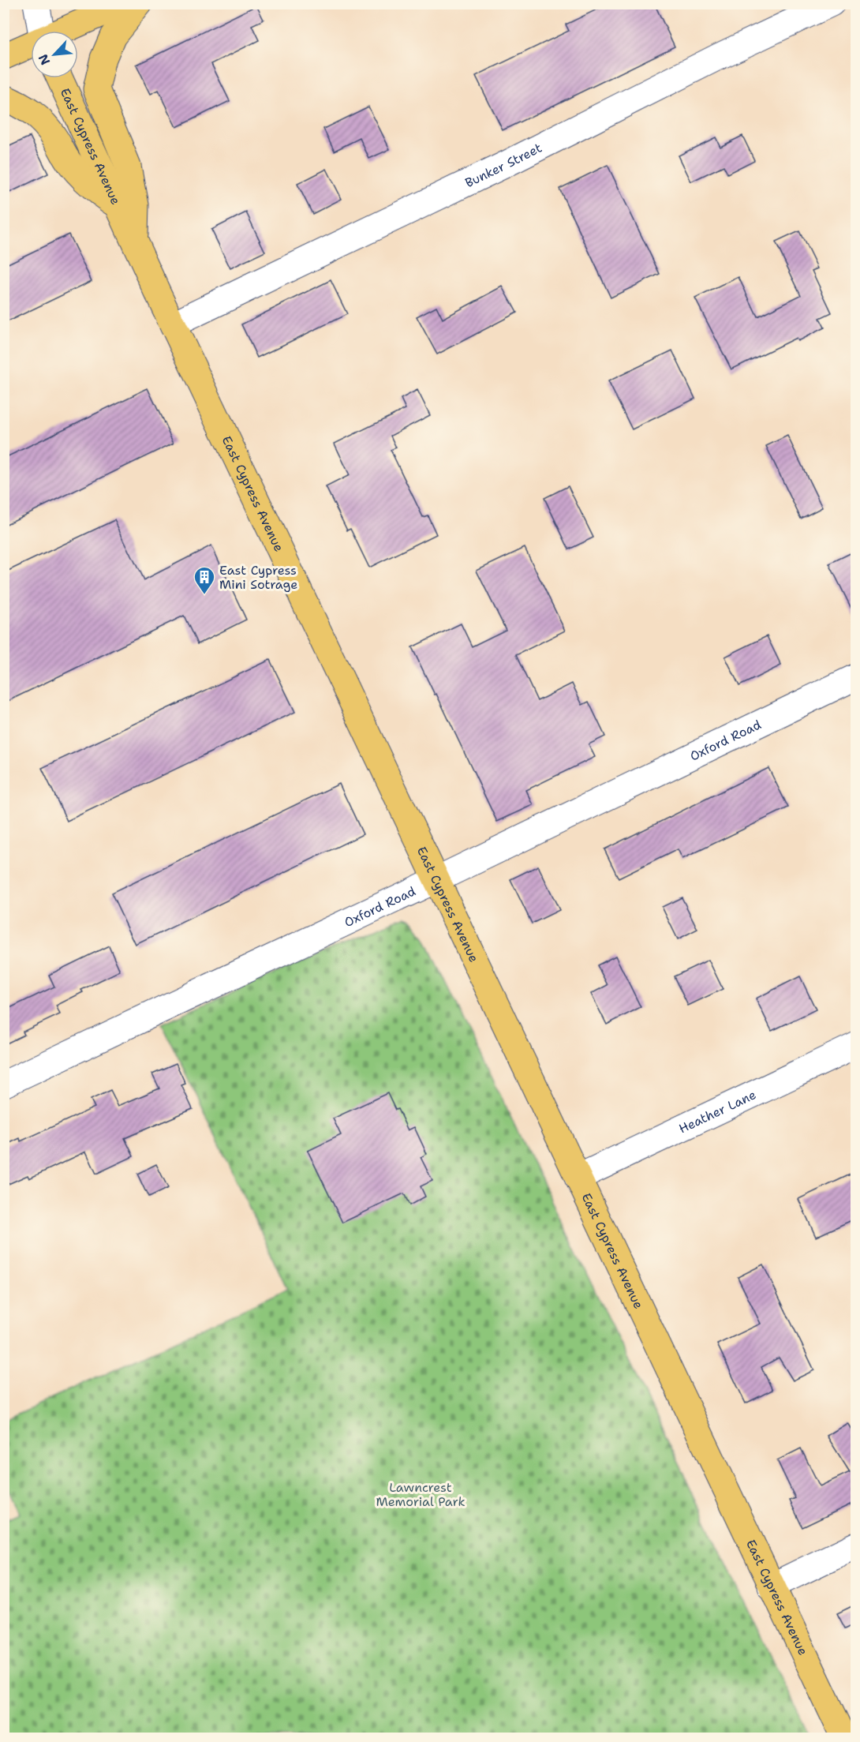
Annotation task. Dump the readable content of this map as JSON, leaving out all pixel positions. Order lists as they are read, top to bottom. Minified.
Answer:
{"streets":{"main road":["East Cypress Avenue"],"street":["Bunker Street","Oxford Road","Heather Lane"]},"crossings":[["East Cypress Avenue","Bunker Street"],["East Cypress Avenue","Oxford Road"],["East Cypress Avenue","Heather Lane"]],"parks":["Lawncrest Memorial Park"],"places":{"building":["East Cypress Mini Sotrage"]},"north":"bottom left"}
